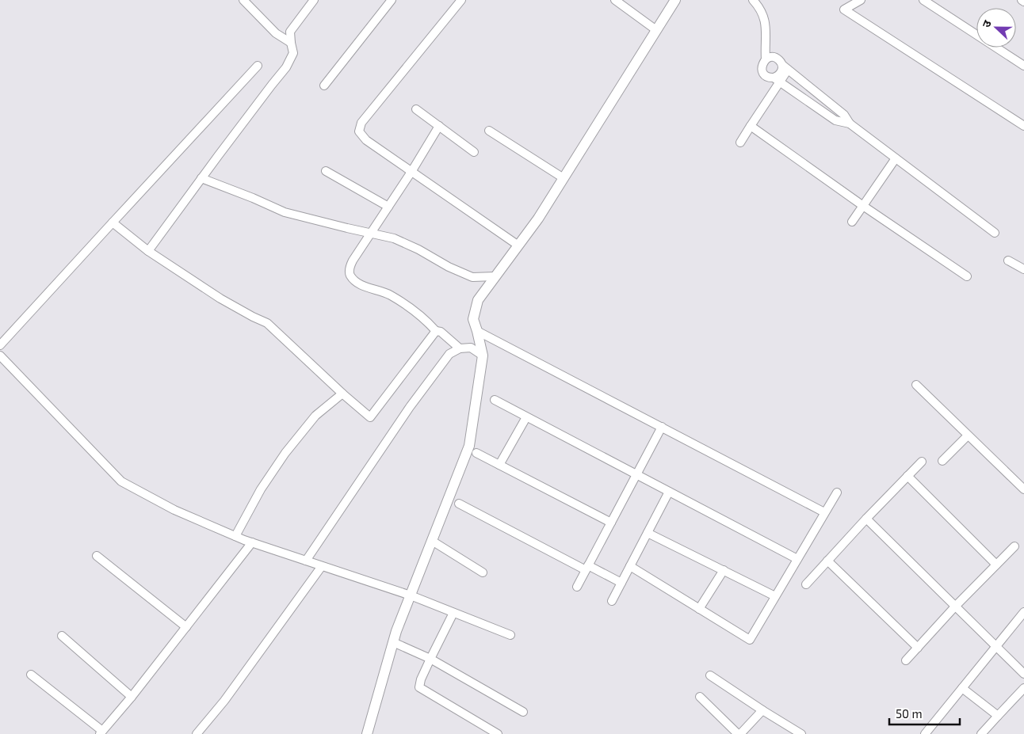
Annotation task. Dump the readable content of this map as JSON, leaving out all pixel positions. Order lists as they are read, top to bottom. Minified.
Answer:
{"scale_bar":"50 m","north":"left"}
